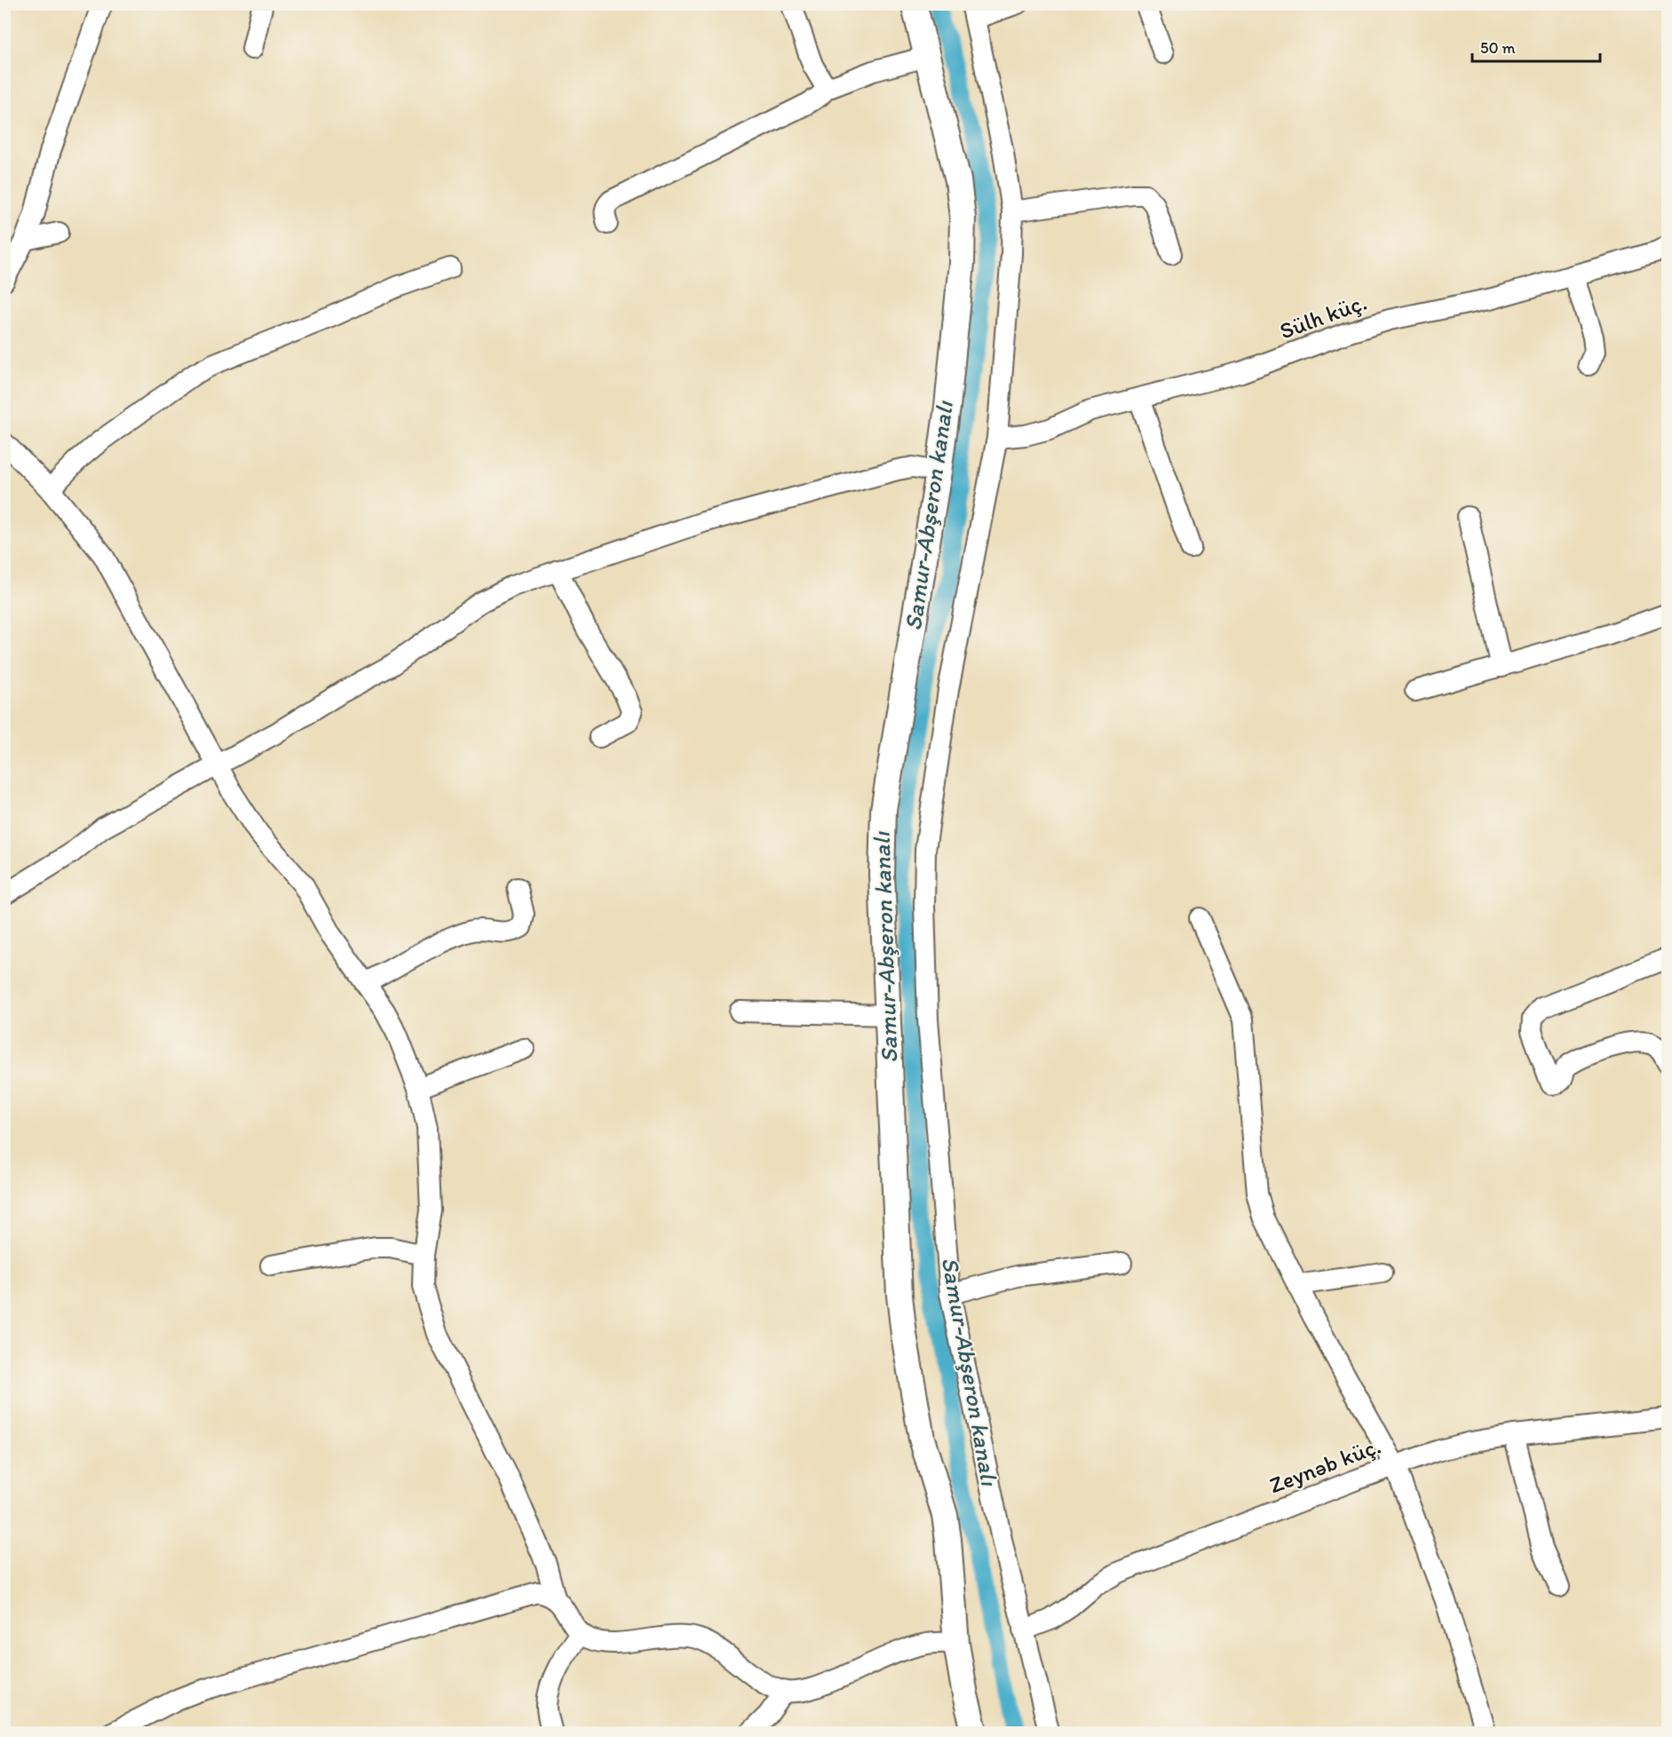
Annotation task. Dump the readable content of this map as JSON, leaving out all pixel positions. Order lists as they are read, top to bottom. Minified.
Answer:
{"streets":{"street":["Sülh küç.","Zeynəb küç."]},"water":["Samur-Abşeron kanalı"],"scale_bar":"50 m"}
